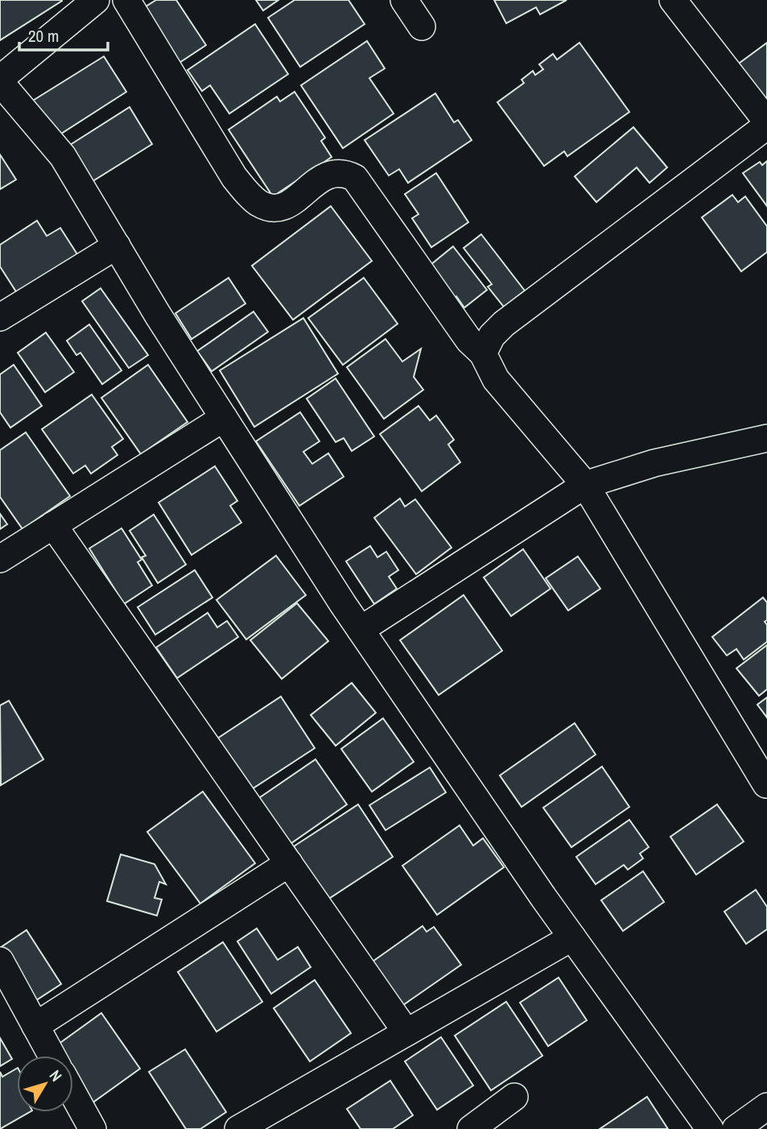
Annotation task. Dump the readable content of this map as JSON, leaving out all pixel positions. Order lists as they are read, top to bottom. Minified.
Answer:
{"scale_bar":"20 m","north":"top right"}
